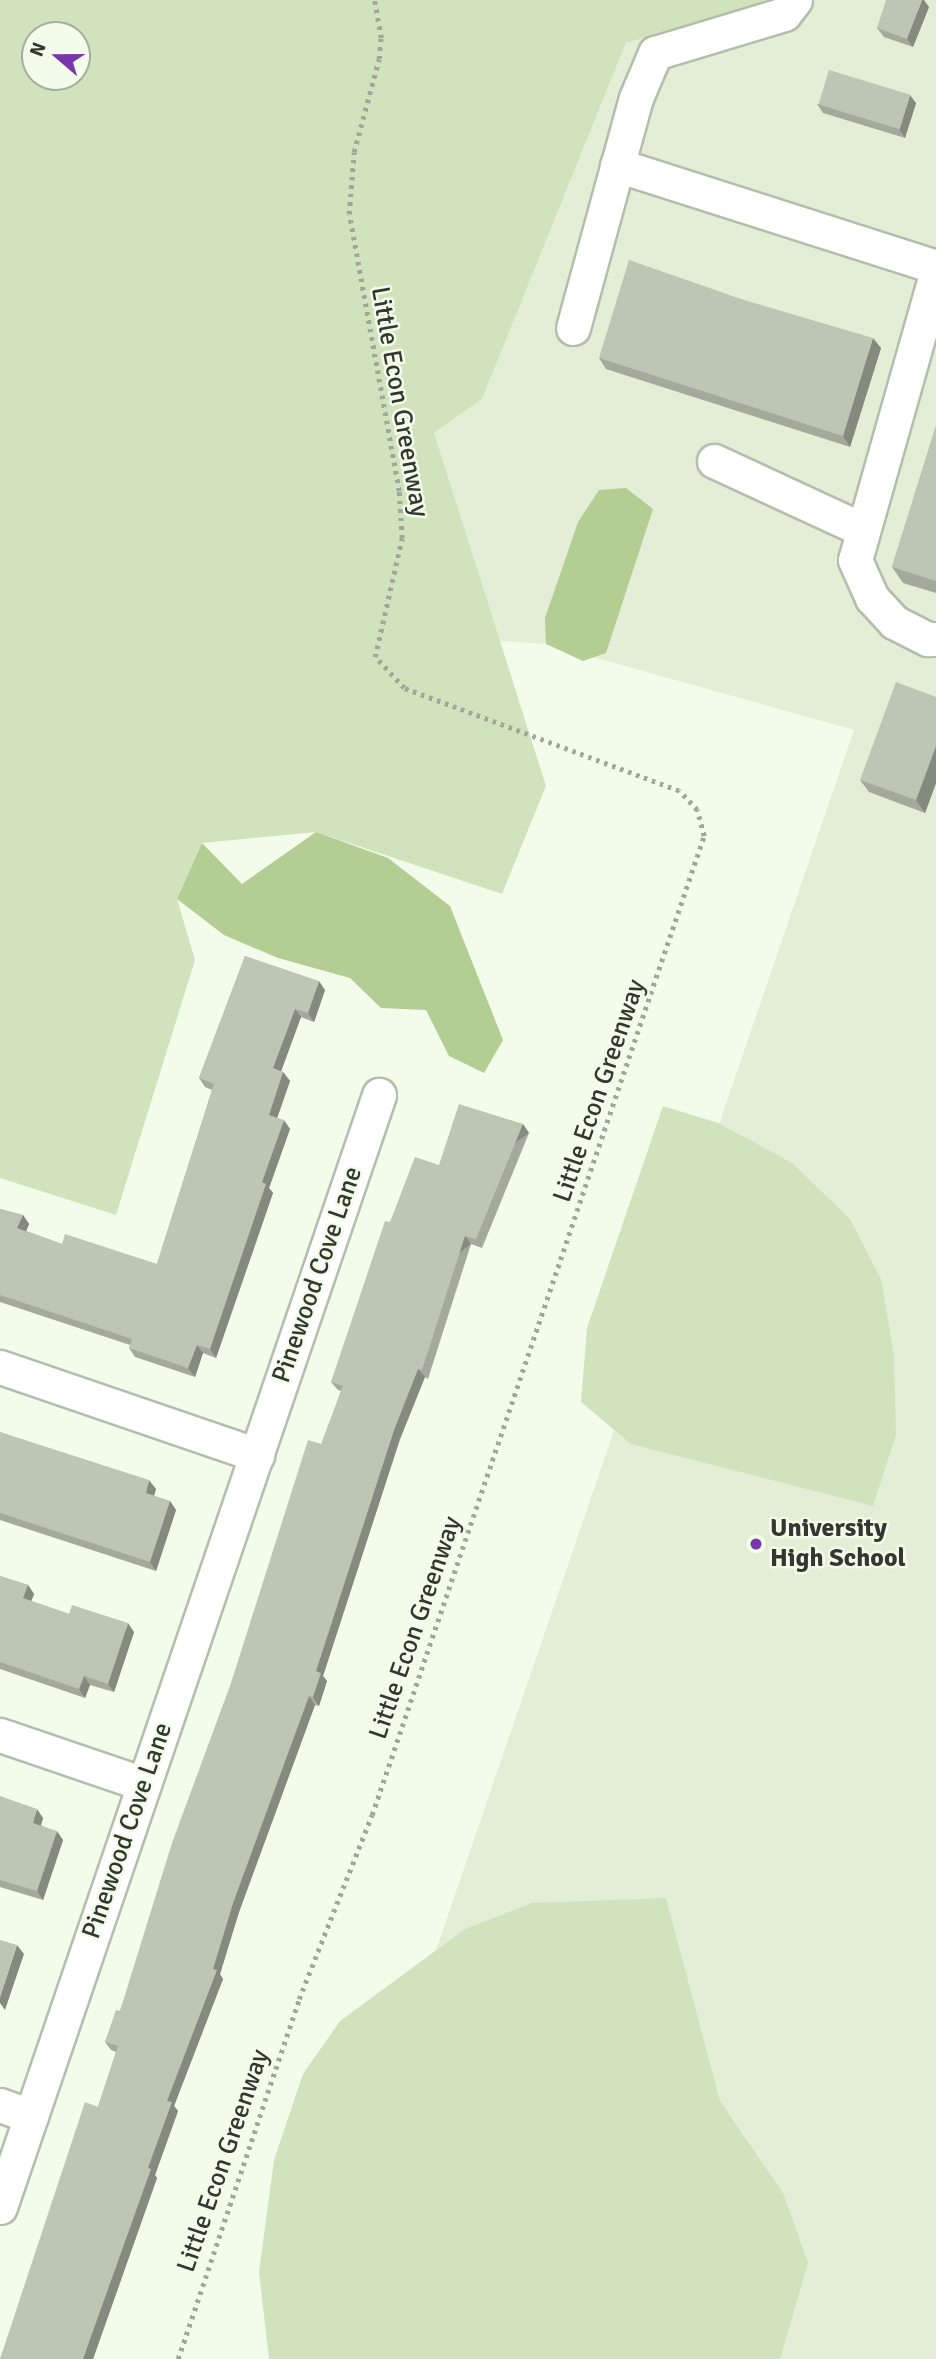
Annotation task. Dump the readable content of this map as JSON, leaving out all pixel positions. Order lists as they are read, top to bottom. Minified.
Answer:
{"streets":{"street":["Pinewood Cove Lane"],"path":["Little Econ Greenway"]},"places":["University High School"],"north":"left"}
